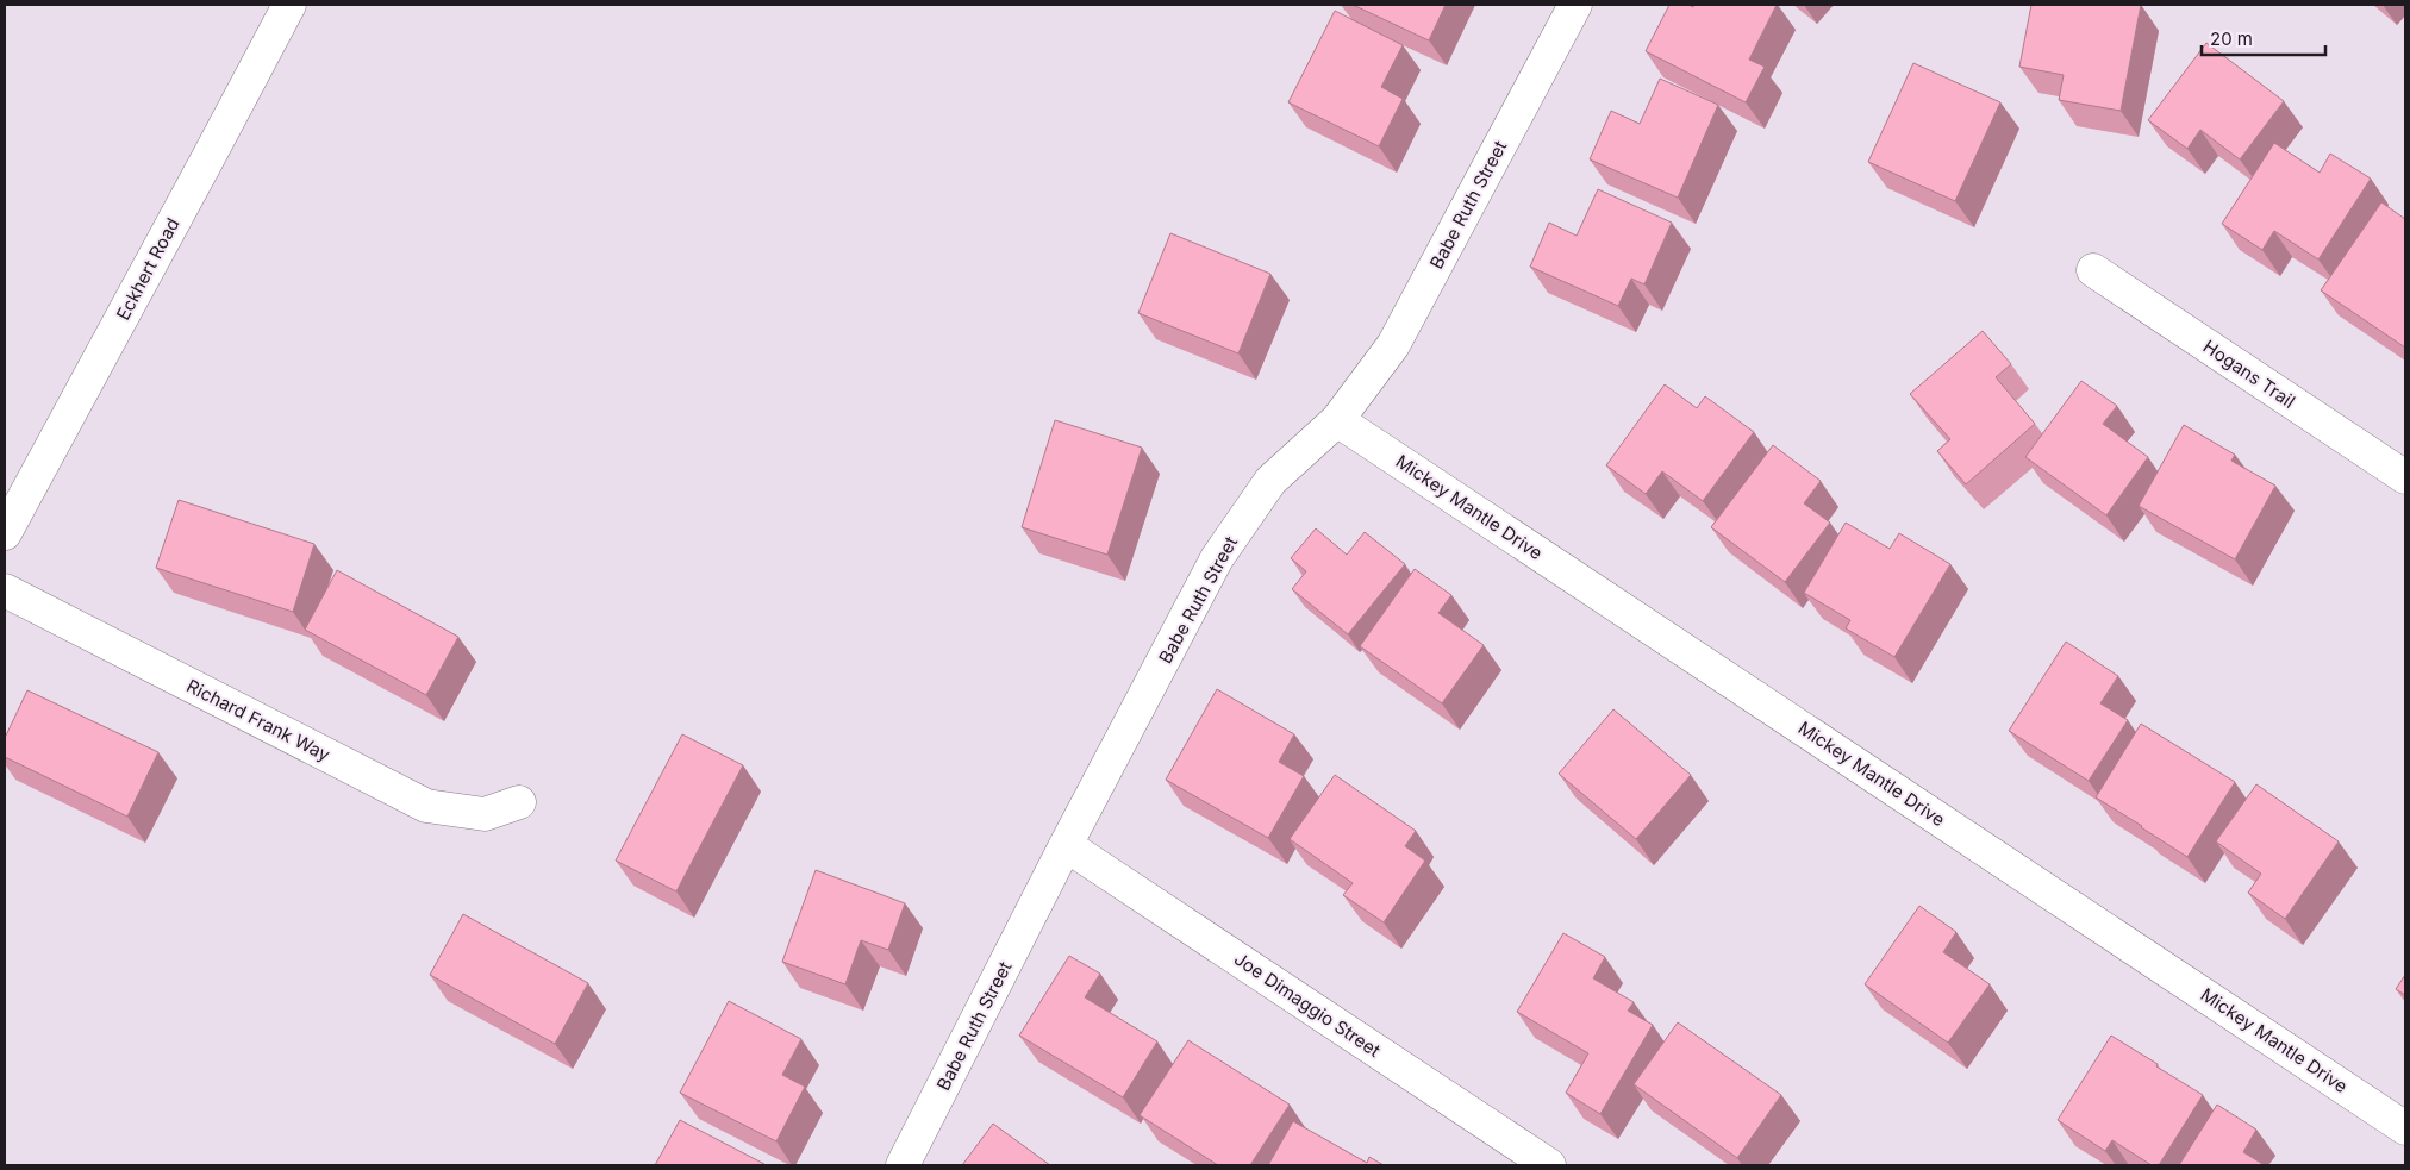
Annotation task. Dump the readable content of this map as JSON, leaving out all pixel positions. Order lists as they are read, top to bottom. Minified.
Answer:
{"streets":{"street":["Babe Ruth Street","Eckhert Road","Hogans Trail","Mickey Mantle Drive","Richard Frank Way","Joe Dimaggio Street"]},"crossings":[["Babe Ruth Street","Mickey Mantle Drive"],["Babe Ruth Street","Joe Dimaggio Street"]],"scale_bar":"20 m"}
